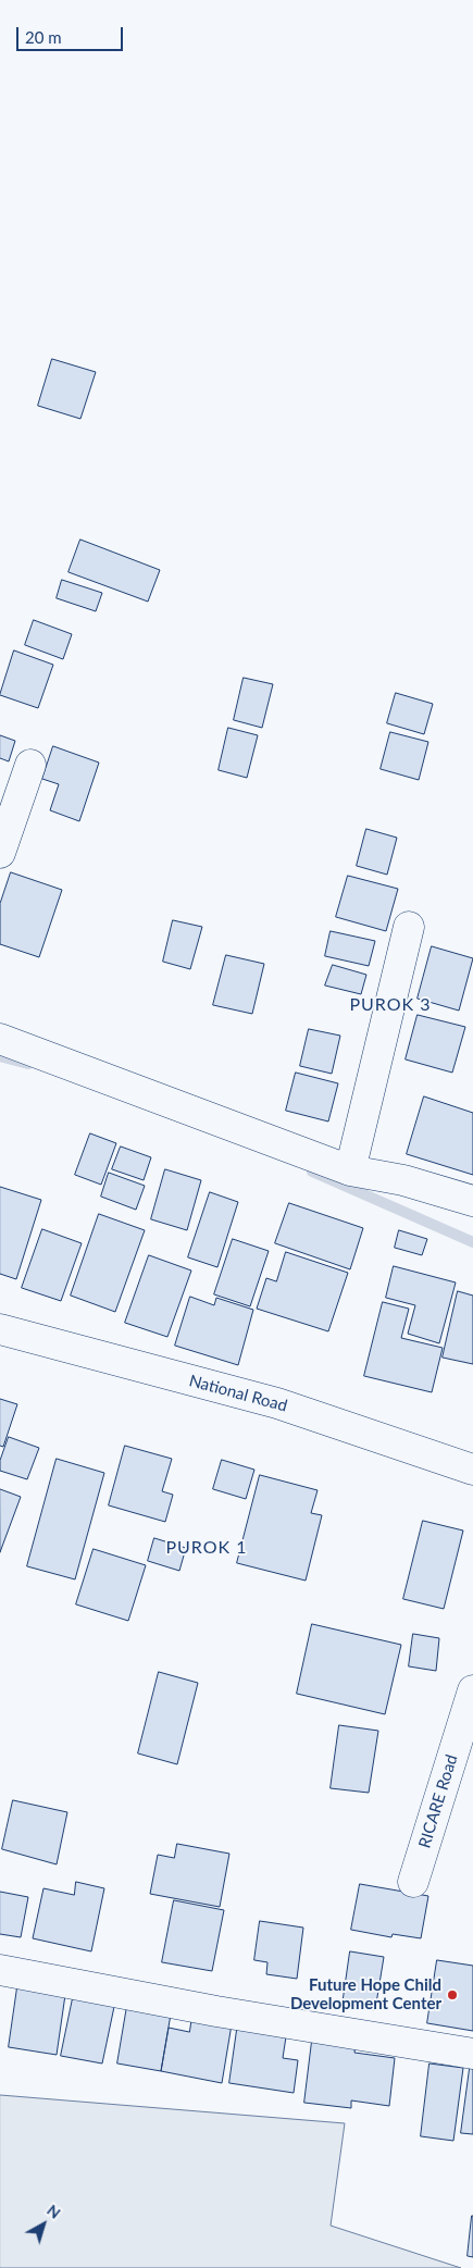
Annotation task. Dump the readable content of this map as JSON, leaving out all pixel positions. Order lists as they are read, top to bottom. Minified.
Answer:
{"streets":{"street":["National Road","RICARE Road"]},"districts":["PUROK 3","PUROK 1"],"places":["Future Hope Child Development Center"],"scale_bar":"20 m","north":"top right"}
